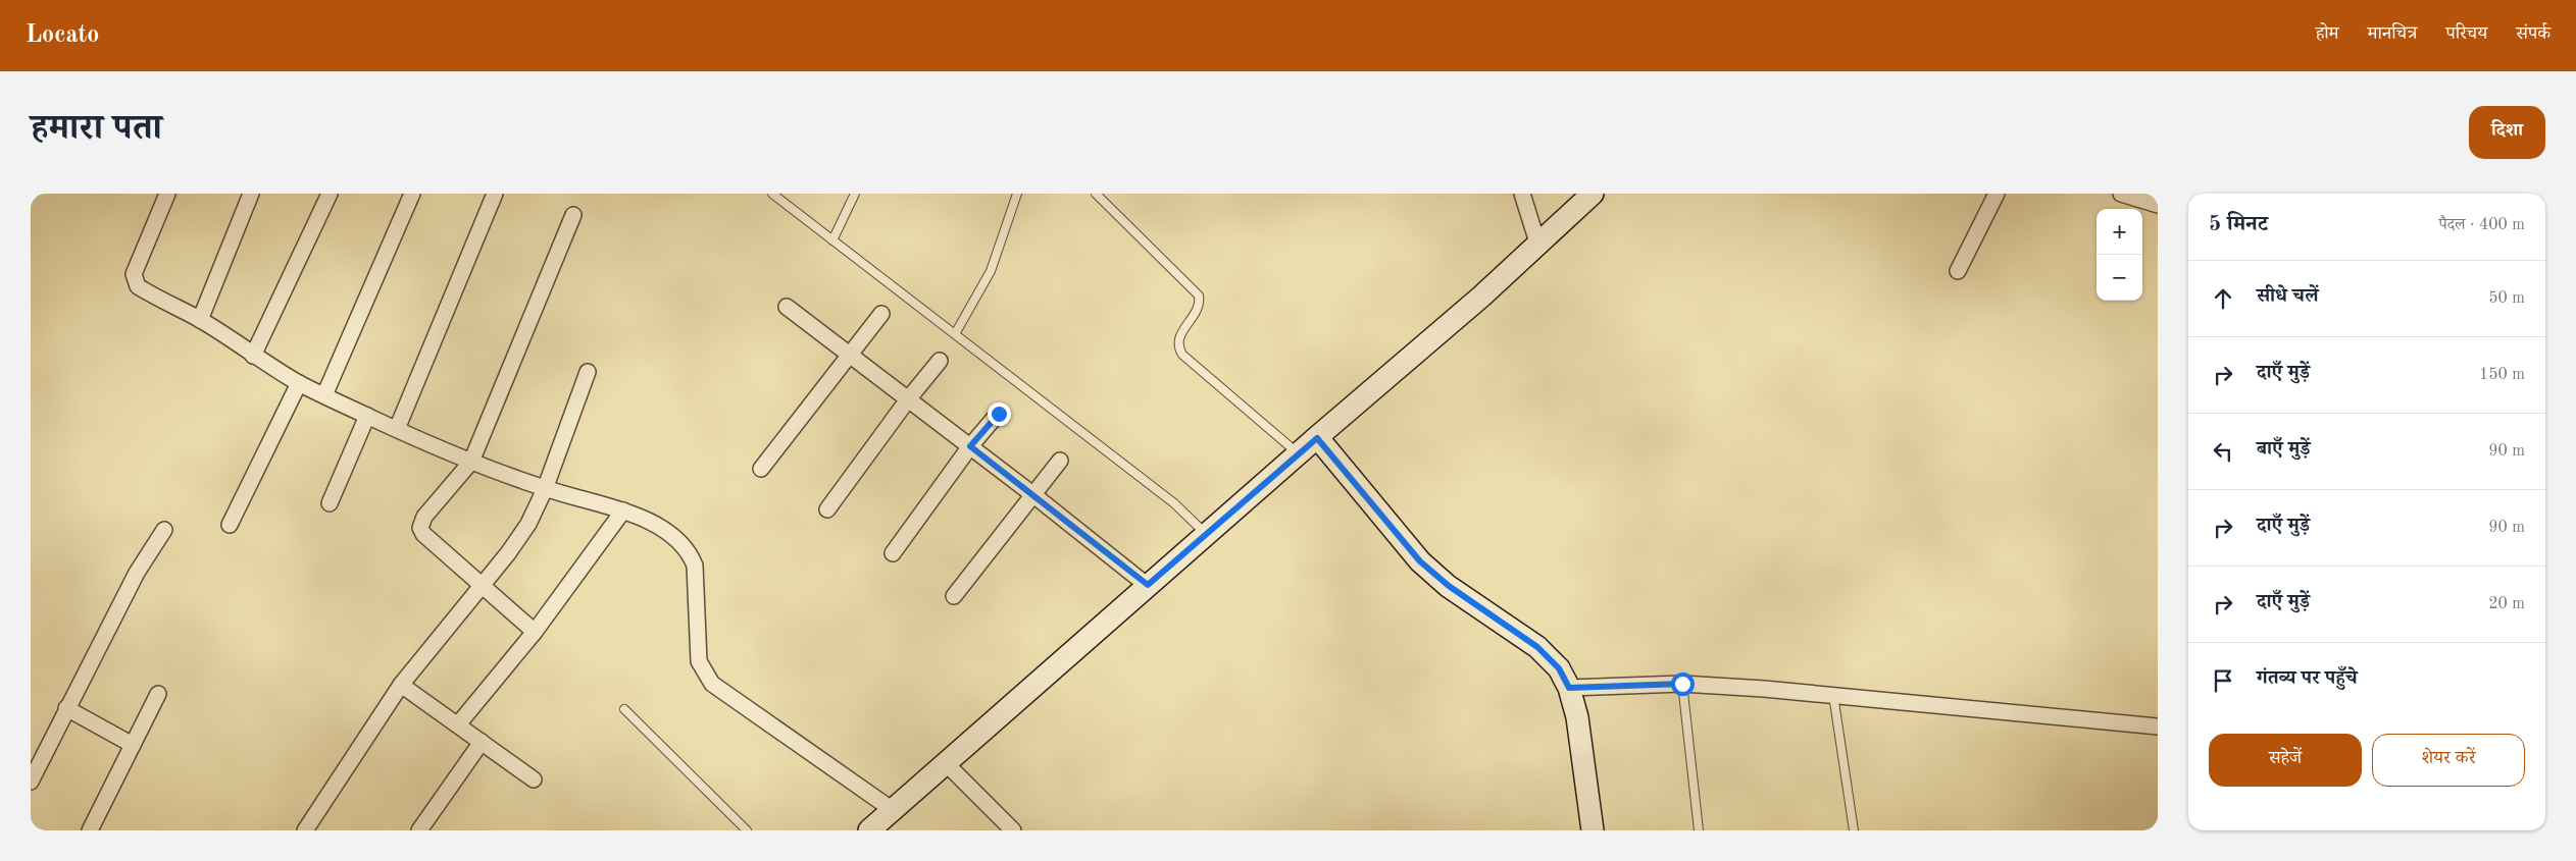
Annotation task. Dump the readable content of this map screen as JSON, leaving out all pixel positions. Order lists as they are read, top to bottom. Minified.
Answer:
{"page":{"header":"Locato","nav":["होम","मानचित्र","परिचय","संपर्क"],"title":"हमारा पता","buttons":["दिशा",["सहेजें","शेयर करें"]],"heading":["5 मिनट","पैदल · 400 m"],"map_buttons":["+","−"],"list":[["सीधे चलें","50 m"],["दाएँ मुड़ें","150 m"],["बाएँ मुड़ें","90 m"],["दाएँ मुड़ें","90 m"],["दाएँ मुड़ें","20 m"],"गंतव्य पर पहुँचे"]}}
